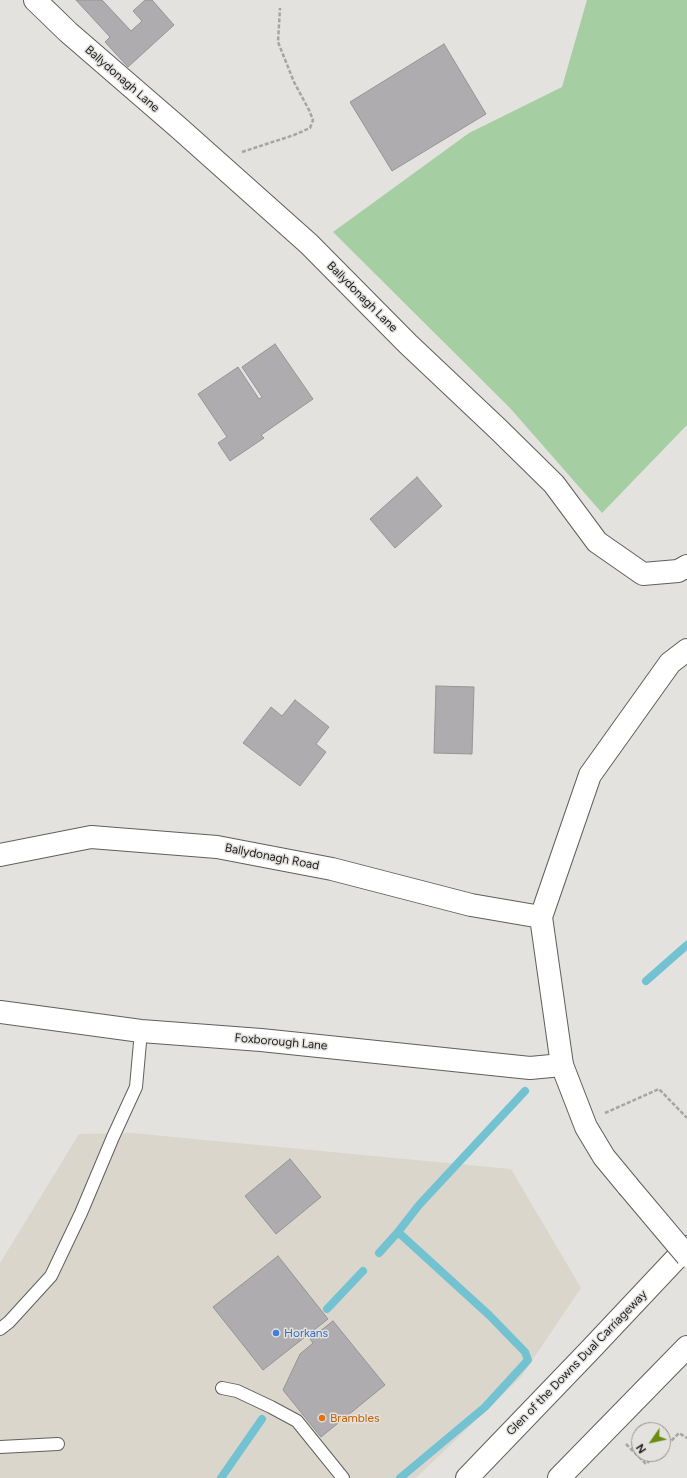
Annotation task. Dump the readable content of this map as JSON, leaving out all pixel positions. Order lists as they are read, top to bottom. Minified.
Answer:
{"streets":{"main road":["Ballydonagh Lane","Ballydonagh Road","Foxborough Lane","Glen of the Downs Dual Carriageway"]},"places":["Horkans","Brambles"],"north":"bottom left"}
